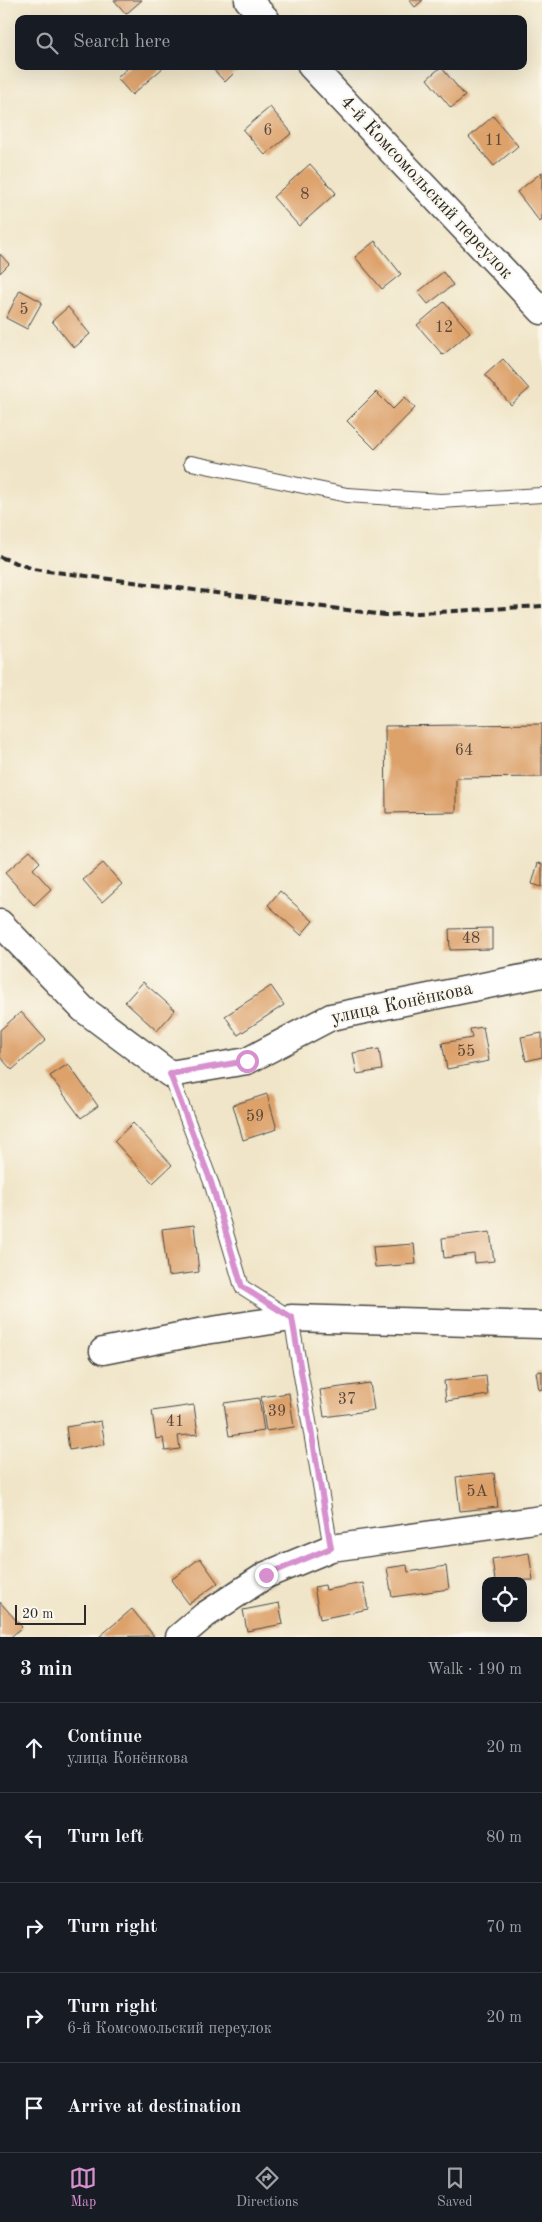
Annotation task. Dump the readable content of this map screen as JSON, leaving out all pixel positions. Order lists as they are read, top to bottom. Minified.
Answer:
{"streets":{"street":["4-й Комсомольский переулок","улица Конёнкова"]},"house_numbers":["6","11","8","5","12","64","48","55","59","37","39","41","5А"],"scale_bar":"20 m","page":{"search":"Search here","scale":"20 m","heading":["3 min","Walk · 190 m"],"list":[["Continue","улица Конёнкова","20 m"],["Turn left","80 m"],["Turn right","70 m"],["Turn right","6-й Комсомольский переулок","20 m"],"Arrive at destination"],"nav":["Map","Directions","Saved"]}}
